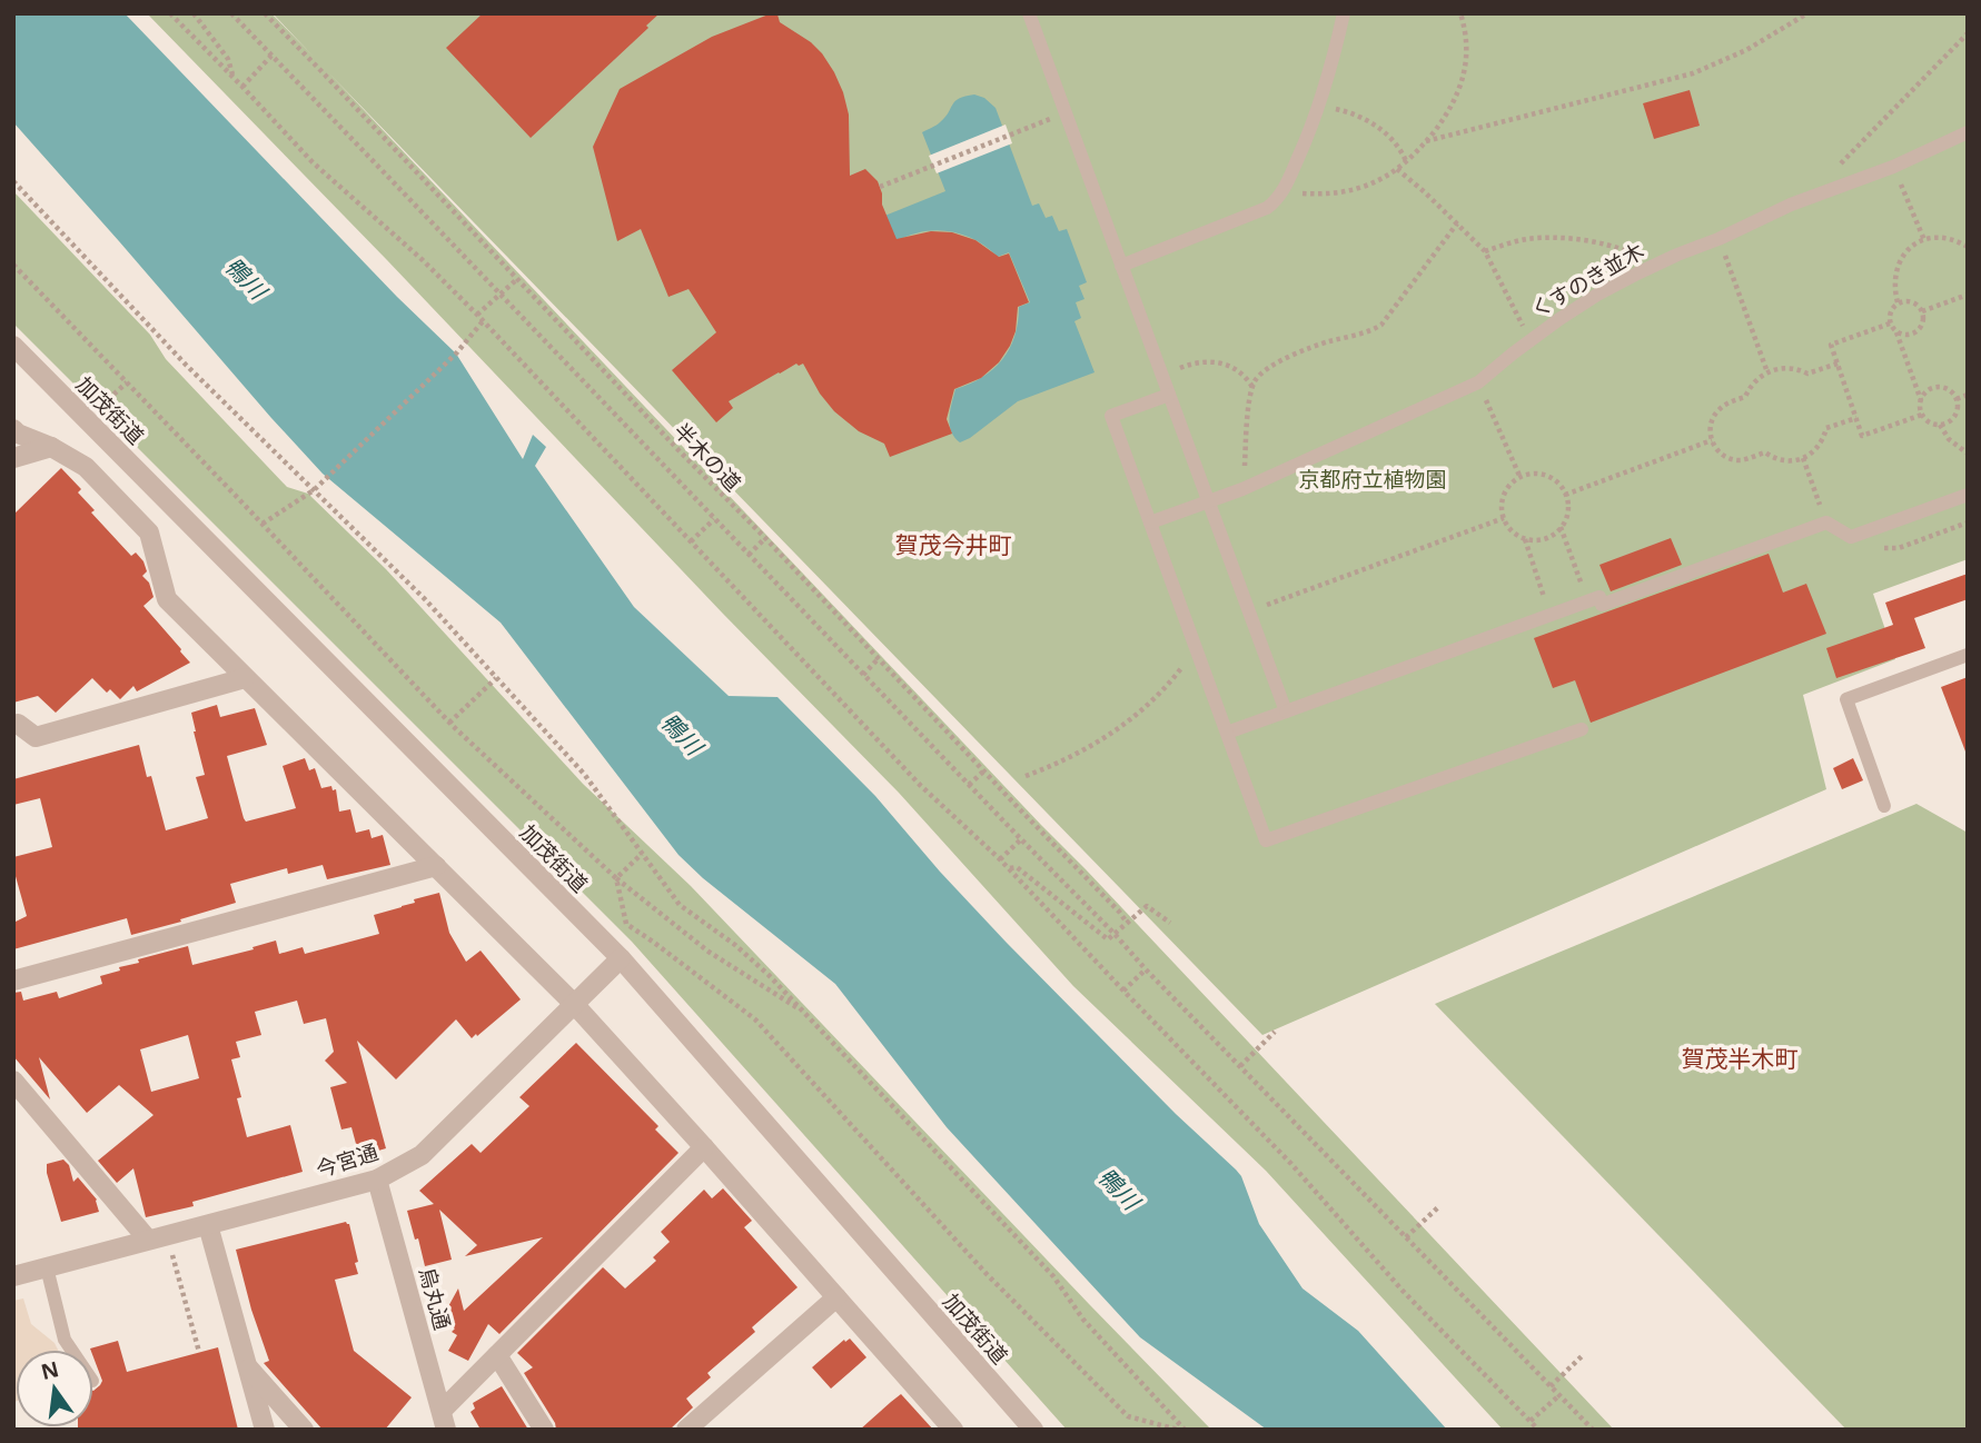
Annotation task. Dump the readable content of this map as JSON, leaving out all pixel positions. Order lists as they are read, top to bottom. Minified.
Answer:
{"streets":{"street":["加茂街道","今宮通","烏丸通"],"lane":["くすのき並木"],"path":["半木の道"]},"crossings":[["加茂街道","今宮通"],["今宮通","烏丸通"]],"districts":["賀茂今井町","賀茂半木町"],"water":["鴨川"],"parks":["京都府立植物園"],"north":"top"}
